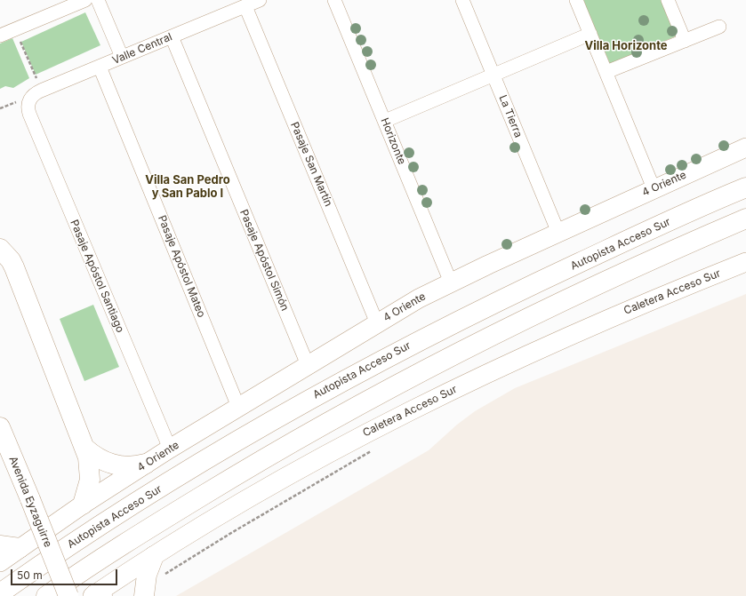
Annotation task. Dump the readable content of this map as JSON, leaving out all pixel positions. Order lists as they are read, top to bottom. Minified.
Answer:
{"streets":{"main road":["4 Oriente","Autopista Acceso Sur","Caletera Acceso Sur","Avenida Eyzaguirre"],"street":["Valle Central","La Tierra","Horizonte","Pasaje San Martín","Pasaje Apóstol Simón","Pasaje Apóstol Mateo","Pasaje Apóstol Santiago"]},"crossings":[["Valle Central","Pasaje San Martín"],["Valle Central","Pasaje Apóstol Simón"],["Valle Central","Pasaje Apóstol Mateo"],["Valle Central","Pasaje Apóstol Santiago"],["La Tierra","4 Oriente"],["Horizonte","4 Oriente"],["Pasaje San Martín","4 Oriente"],["4 Oriente","Pasaje Apóstol Simón"],["4 Oriente","Pasaje Apóstol Mateo"],["4 Oriente","Pasaje Apóstol Santiago"]],"districts":["Villa Horizonte","Villa San Pedro y San Pablo I"],"scale_bar":"50 m"}
